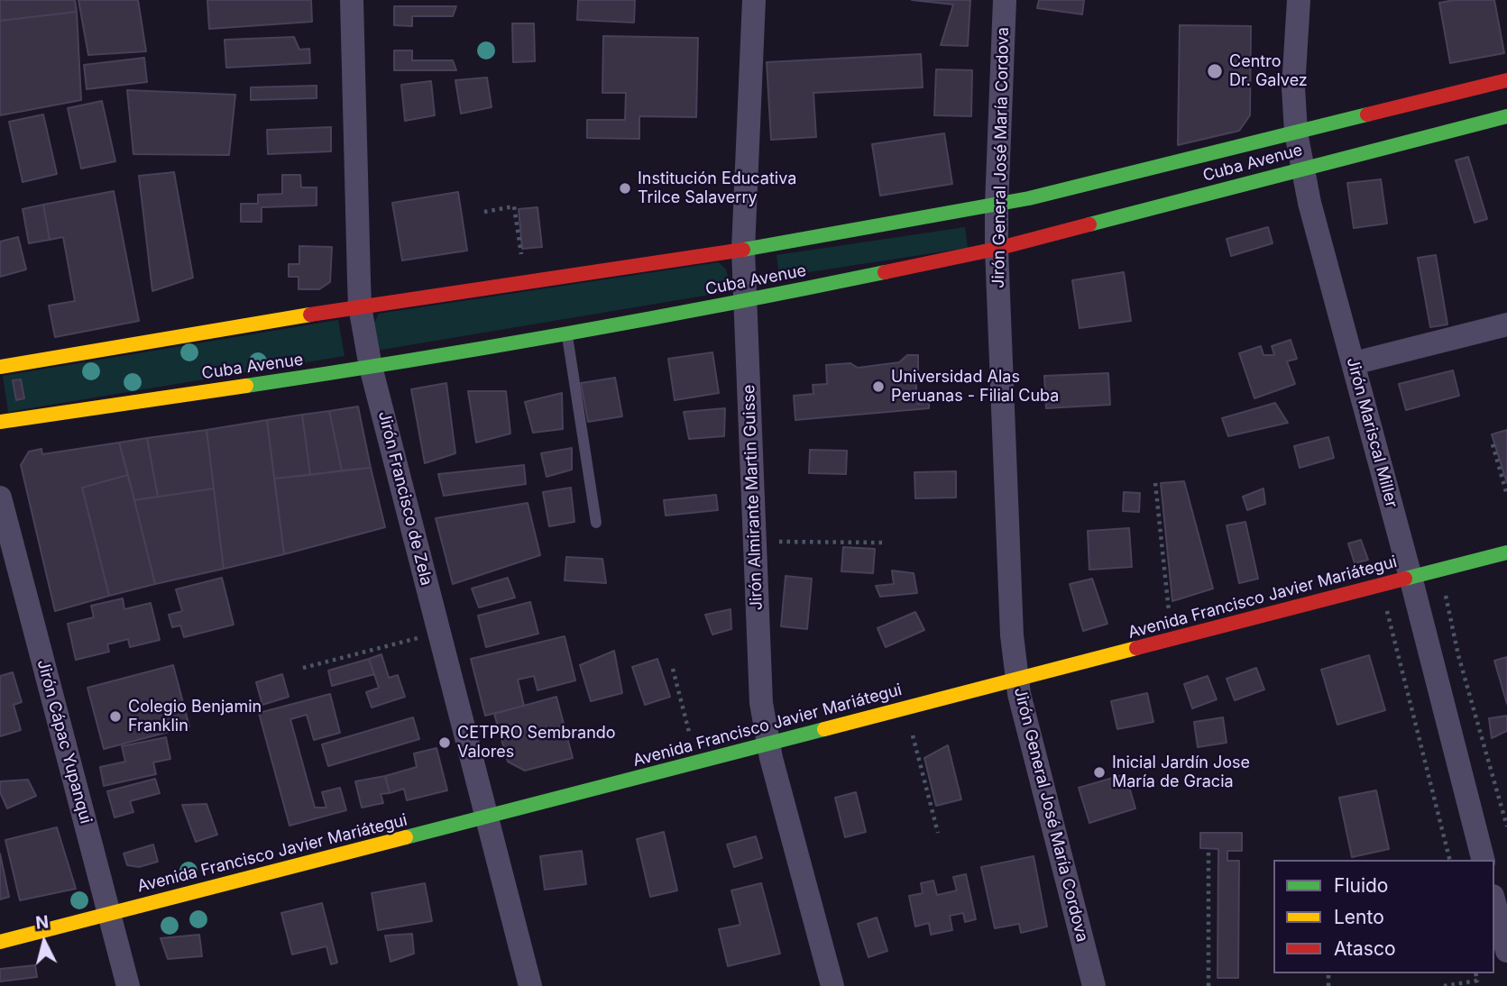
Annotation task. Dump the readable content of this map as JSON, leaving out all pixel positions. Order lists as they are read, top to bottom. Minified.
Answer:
{"streets":{"main road":["Cuba Avenue","Avenida Francisco Javier Mariátegui"],"street":["Jirón General José María Cordova","Jirón Mariscal Miller","Jirón Almirante Martin Guisse","Jirón Francisco de Zela","Jirón Cápac Yupanqui"]},"crossings":[["Jirón General José María Cordova","Cuba Avenue"],["Jirón General José María Cordova","Avenida Francisco Javier Mariátegui"],["Cuba Avenue","Jirón Mariscal Miller"],["Cuba Avenue","Jirón Almirante Martin Guisse"],["Cuba Avenue","Jirón Francisco de Zela"],["Jirón Mariscal Miller","Avenida Francisco Javier Mariátegui"],["Jirón Almirante Martin Guisse","Avenida Francisco Javier Mariátegui"],["Jirón Francisco de Zela","Avenida Francisco Javier Mariátegui"],["Avenida Francisco Javier Mariátegui","Jirón Cápac Yupanqui"]],"places":["Centro Dr. Galvez","Institución Educativa Trilce Salaverry","Universidad Alas Peruanas - Filial Cuba","Colegio Benjamin Franklin","CETPRO Sembrando Valores","Inicial Jardín Jose María de Gracia"],"legend":["Fluido","Lento","Atasco"],"north":"top"}
